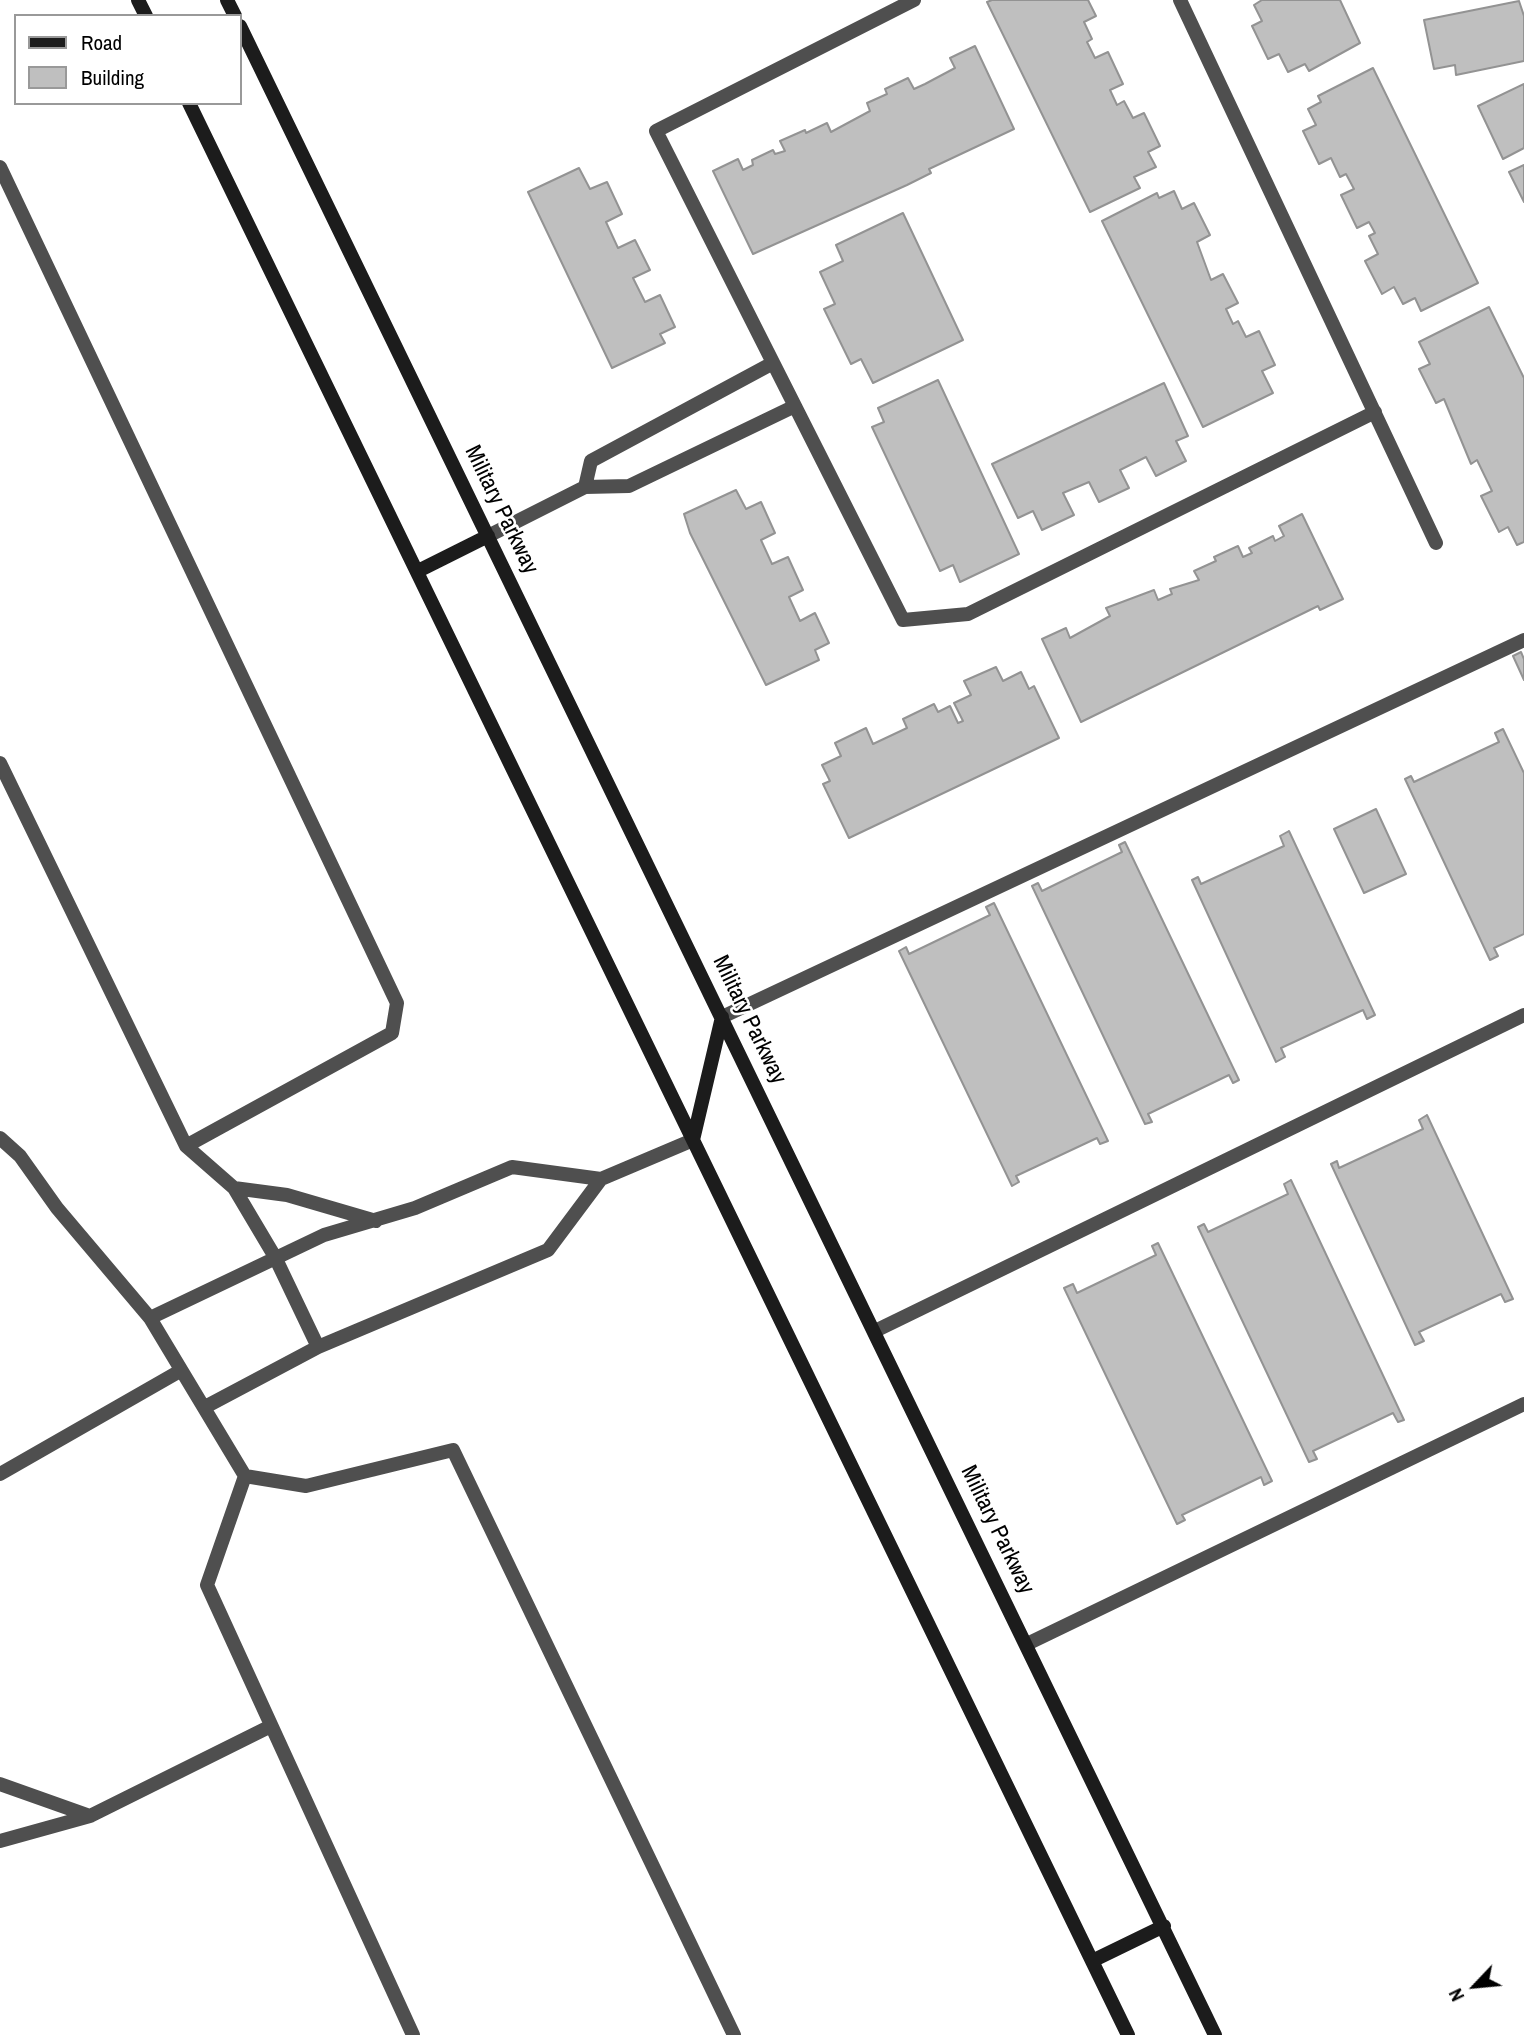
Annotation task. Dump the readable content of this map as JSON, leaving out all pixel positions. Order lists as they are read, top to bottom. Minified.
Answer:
{"streets":{"main road":["Military Parkway"]},"legend":["Road","Building"],"north":"bottom left"}
